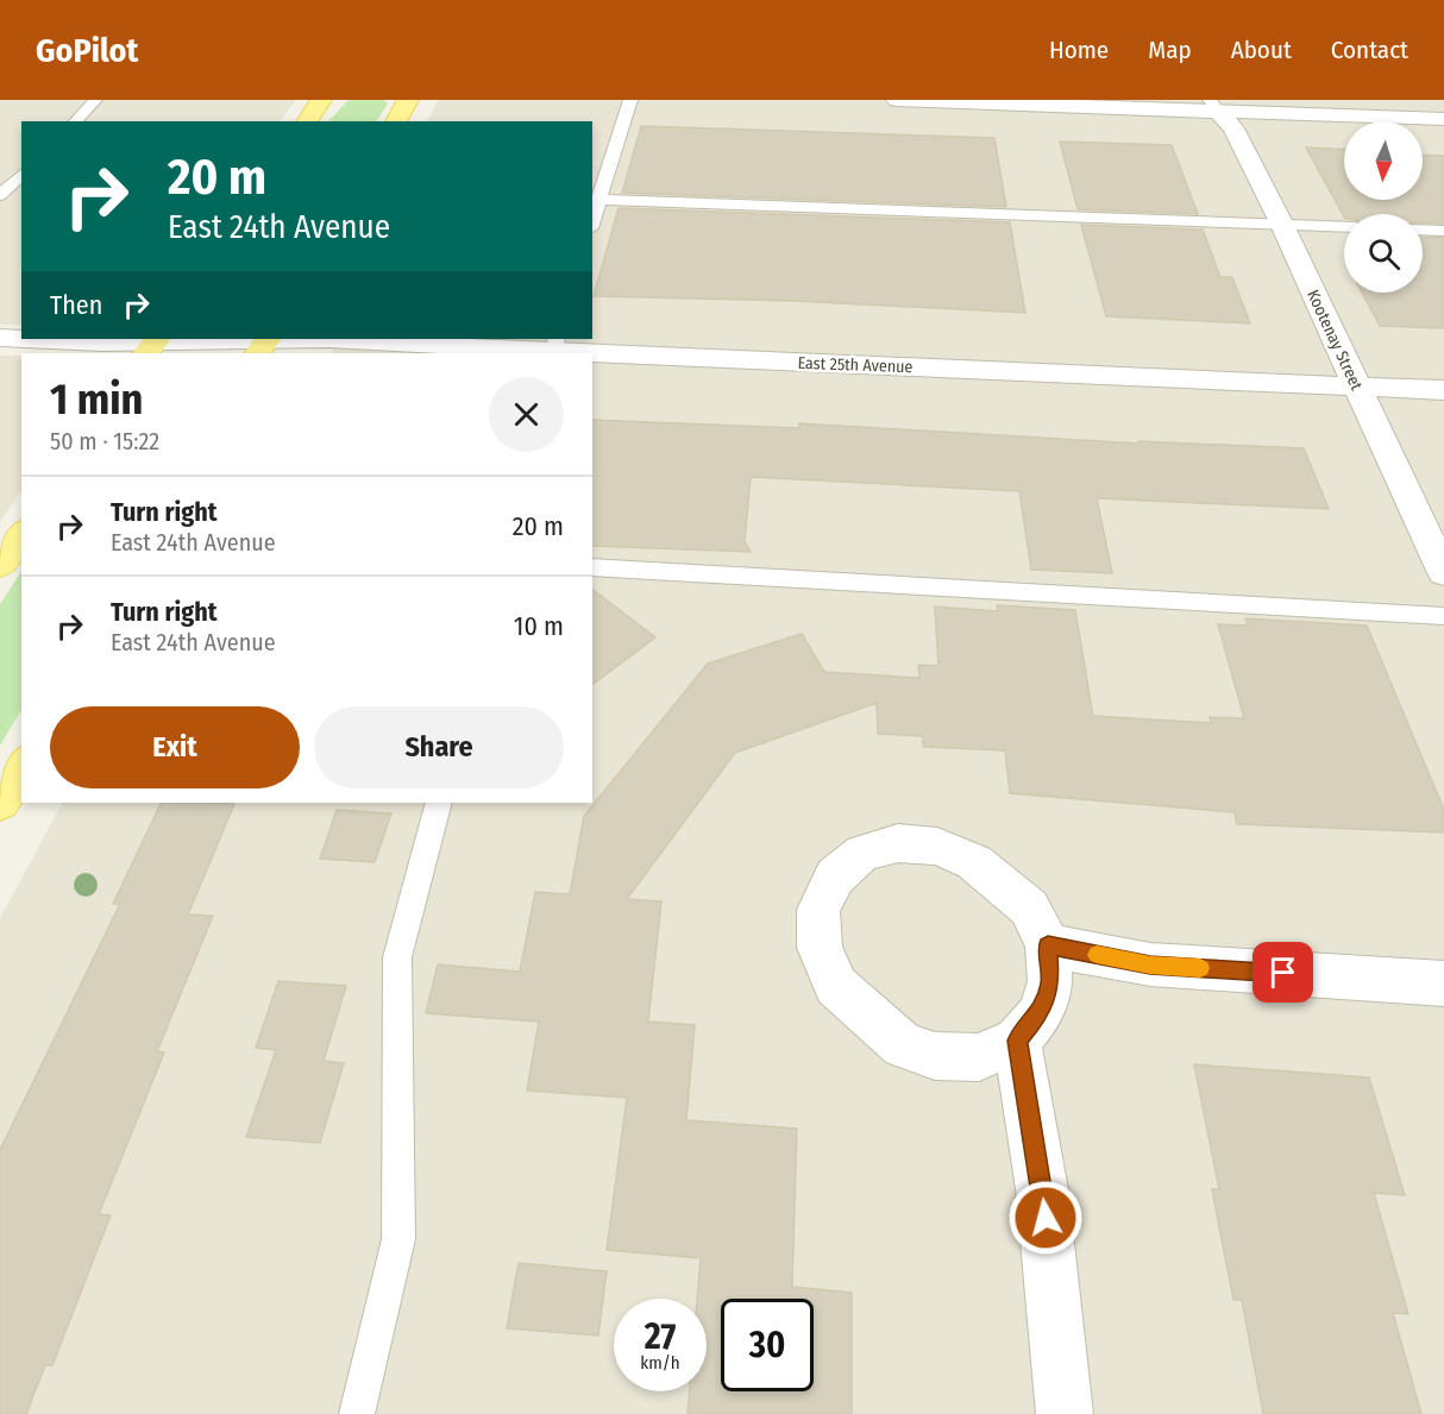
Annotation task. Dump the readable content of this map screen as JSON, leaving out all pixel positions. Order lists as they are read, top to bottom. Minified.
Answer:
{"streets":{"street":["Kootenay Street","East 25th Avenue"]},"crossings":[["Kootenay Street","East 25th Avenue"]],"north":"bottom","page":{"header":"GoPilot","nav":["Home","Map","About","Contact"],"turn":["20 m","East 24th Avenue"],"then":"Then","heading":["1 min","50 m · 15:22"],"list":[{"name":"Turn right","note":"East 24th Avenue","value":"20 m"},{"name":"Turn right","note":"East 24th Avenue","value":"10 m"}],"buttons":["Exit","Share"],"speed":"27 km/h","limit":"30"}}
